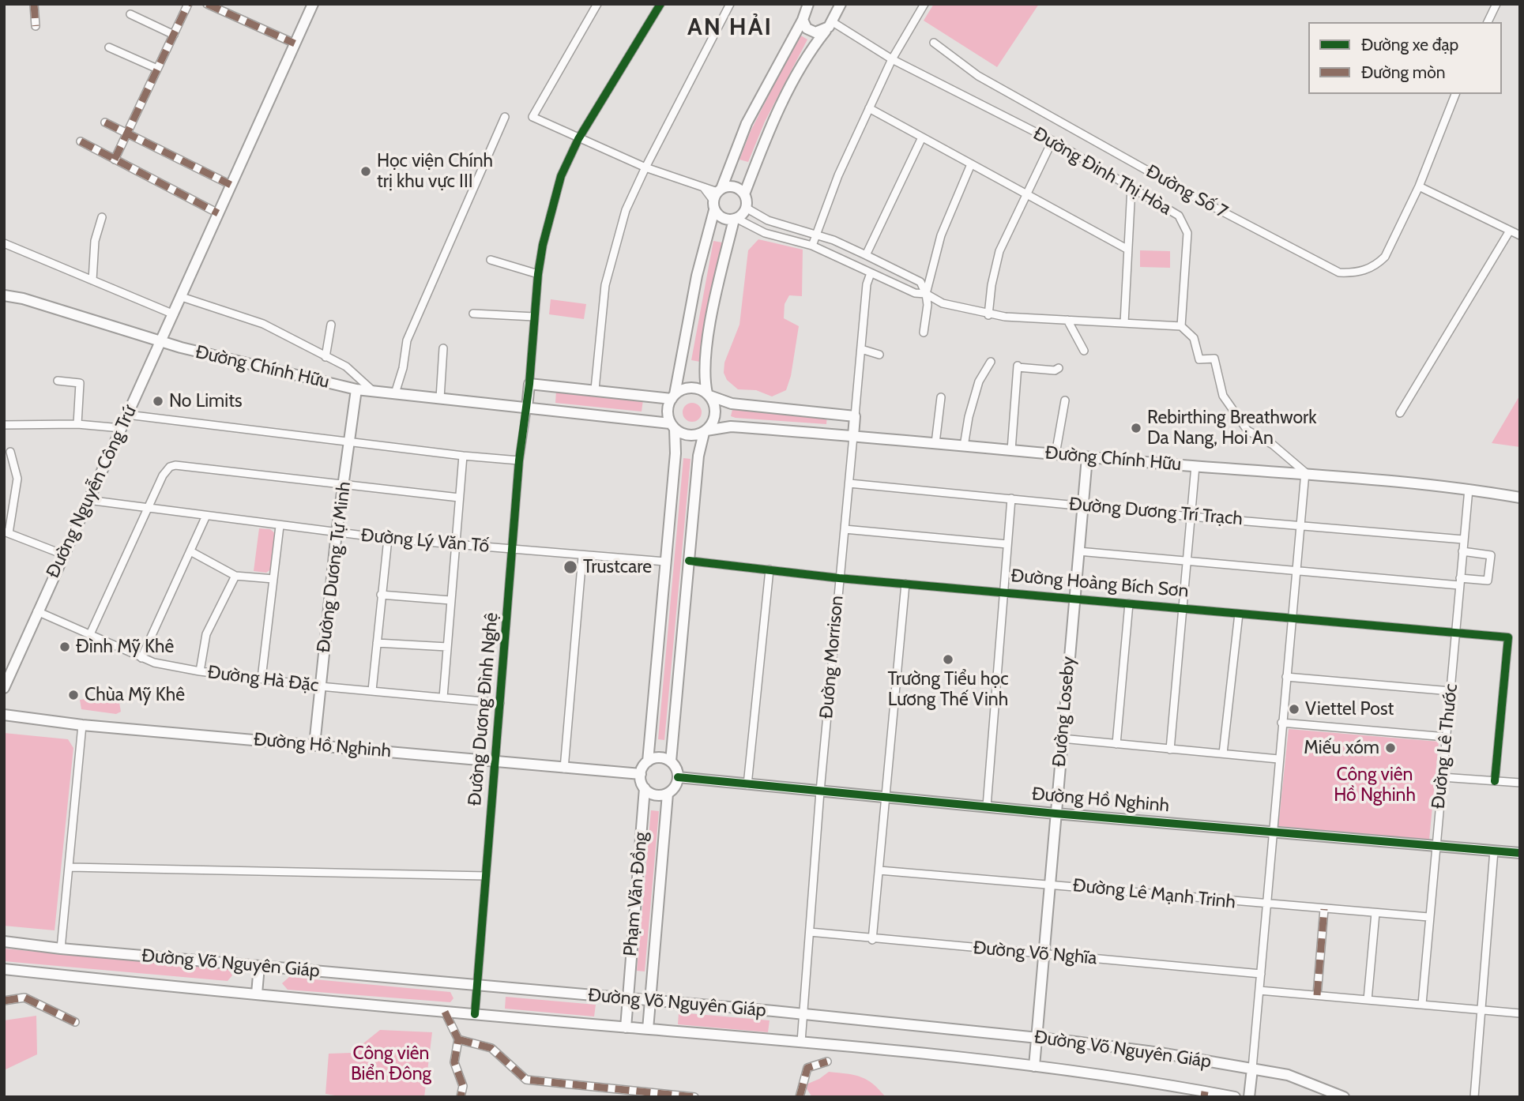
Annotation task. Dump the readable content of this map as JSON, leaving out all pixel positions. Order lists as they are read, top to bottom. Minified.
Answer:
{"streets":{"street":["Đường Đinh Thị Hòa","Đường Số 7","Đường Chính Hữu","Đường Nguyễn Công Trứ","Đường Dương Trí Trạch","Đường Lý Văn Tố","Đường Dương Tự Minh","Đường Hoàng Bích Sơn","Đường Morrison","Đường Hà Đặc","Đường Dương Đình Nghệ","Đường Loseby","Đường Hồ Nghinh","Đường Lê Thước","Phạm Văn Đồng","Đường Lê Mạnh Trinh","Đường Võ Nghĩa","Đường Võ Nguyên Giáp"]},"crossings":[["Đường Chính Hữu","Đường Nguyễn Công Trứ"],["Đường Chính Hữu","Đường Dương Tự Minh"],["Đường Chính Hữu","Đường Morrison"],["Đường Chính Hữu","Đường Dương Đình Nghệ"],["Đường Chính Hữu","Đường Loseby"],["Đường Chính Hữu","Đường Lê Thước"],["Đường Nguyễn Công Trứ","Đường Lý Văn Tố"],["Đường Nguyễn Công Trứ","Đường Hà Đặc"],["Đường Dương Trí Trạch","Đường Morrison"],["Đường Dương Trí Trạch","Đường Loseby"],["Đường Dương Trí Trạch","Đường Lê Thước"],["Đường Lý Văn Tố","Đường Dương Tự Minh"],["Đường Lý Văn Tố","Đường Dương Đình Nghệ"],["Đường Dương Tự Minh","Đường Hà Đặc"],["Đường Dương Tự Minh","Đường Hồ Nghinh"],["Đường Hoàng Bích Sơn","Đường Morrison"],["Đường Hoàng Bích Sơn","Đường Loseby"],["Đường Hoàng Bích Sơn","Đường Lê Thước"],["Đường Morrison","Đường Hồ Nghinh"],["Đường Morrison","Đường Võ Nghĩa"],["Đường Morrison","Đường Võ Nguyên Giáp"],["Đường Hà Đặc","Đường Dương Đình Nghệ"],["Đường Dương Đình Nghệ","Đường Hồ Nghinh"],["Đường Dương Đình Nghệ","Đường Võ Nguyên Giáp"],["Đường Loseby","Đường Hồ Nghinh"],["Đường Loseby","Đường Lê Mạnh Trinh"],["Đường Loseby","Đường Võ Nghĩa"],["Đường Loseby","Đường Võ Nguyên Giáp"],["Đường Hồ Nghinh","Đường Lê Thước"],["Đường Hồ Nghinh","Phạm Văn Đồng"],["Đường Lê Thước","Đường Lê Mạnh Trinh"],["Phạm Văn Đồng","Đường Võ Nguyên Giáp"]],"districts":["AN HẢI"],"parks":["Công viên Hồ Nghinh","Công viên Biển Đông"],"places":["Học viện Chính trị khu vực III","No Limits","Rebirthing Breathwork Da Nang, Hoi An","Trustcare","Đình Mỹ Khê","Trường Tiểu học Lương Thế Vinh","Chùa Mỹ Khê","Viettel Post","Miếu xóm"],"legend":["Đường xe đạp","Đường mòn"]}
